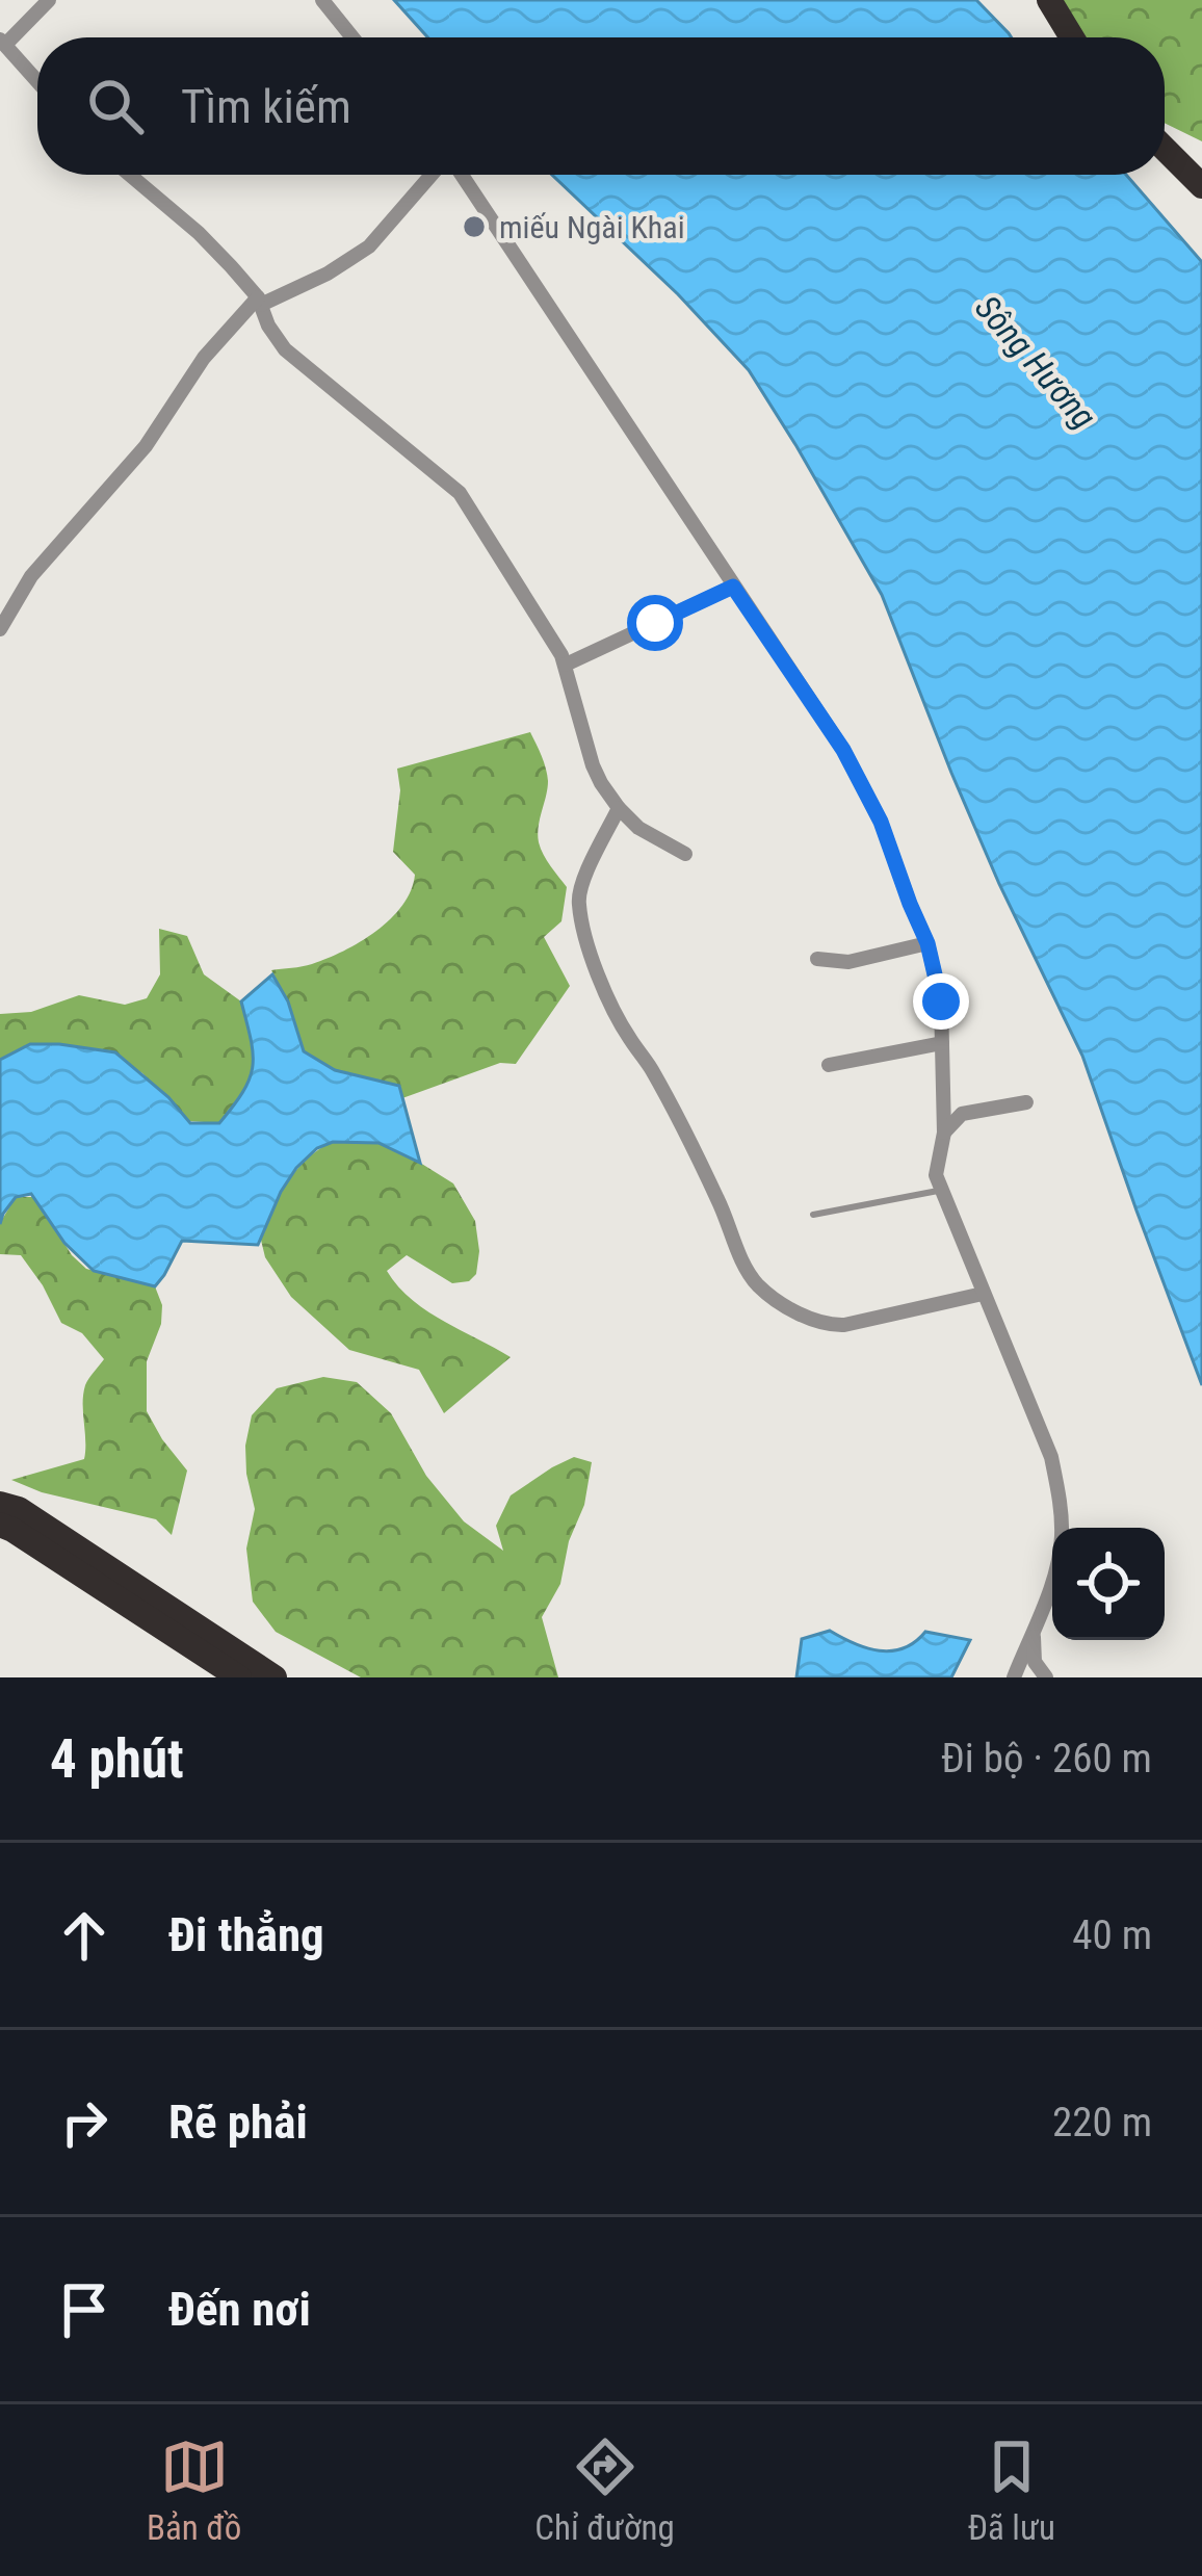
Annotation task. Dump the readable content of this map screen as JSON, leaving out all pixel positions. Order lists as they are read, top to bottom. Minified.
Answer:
{"water":["Sông Hương"],"places":["miếu Ngài Khai"],"page":{"search":"Tìm kiếm","heading":["4 phút","Đi bộ · 260 m"],"list":[["Đi thẳng","40 m"],["Rẽ phải","220 m"],"Đến nơi"],"nav":["Bản đồ","Chỉ đường","Đã lưu"]}}
